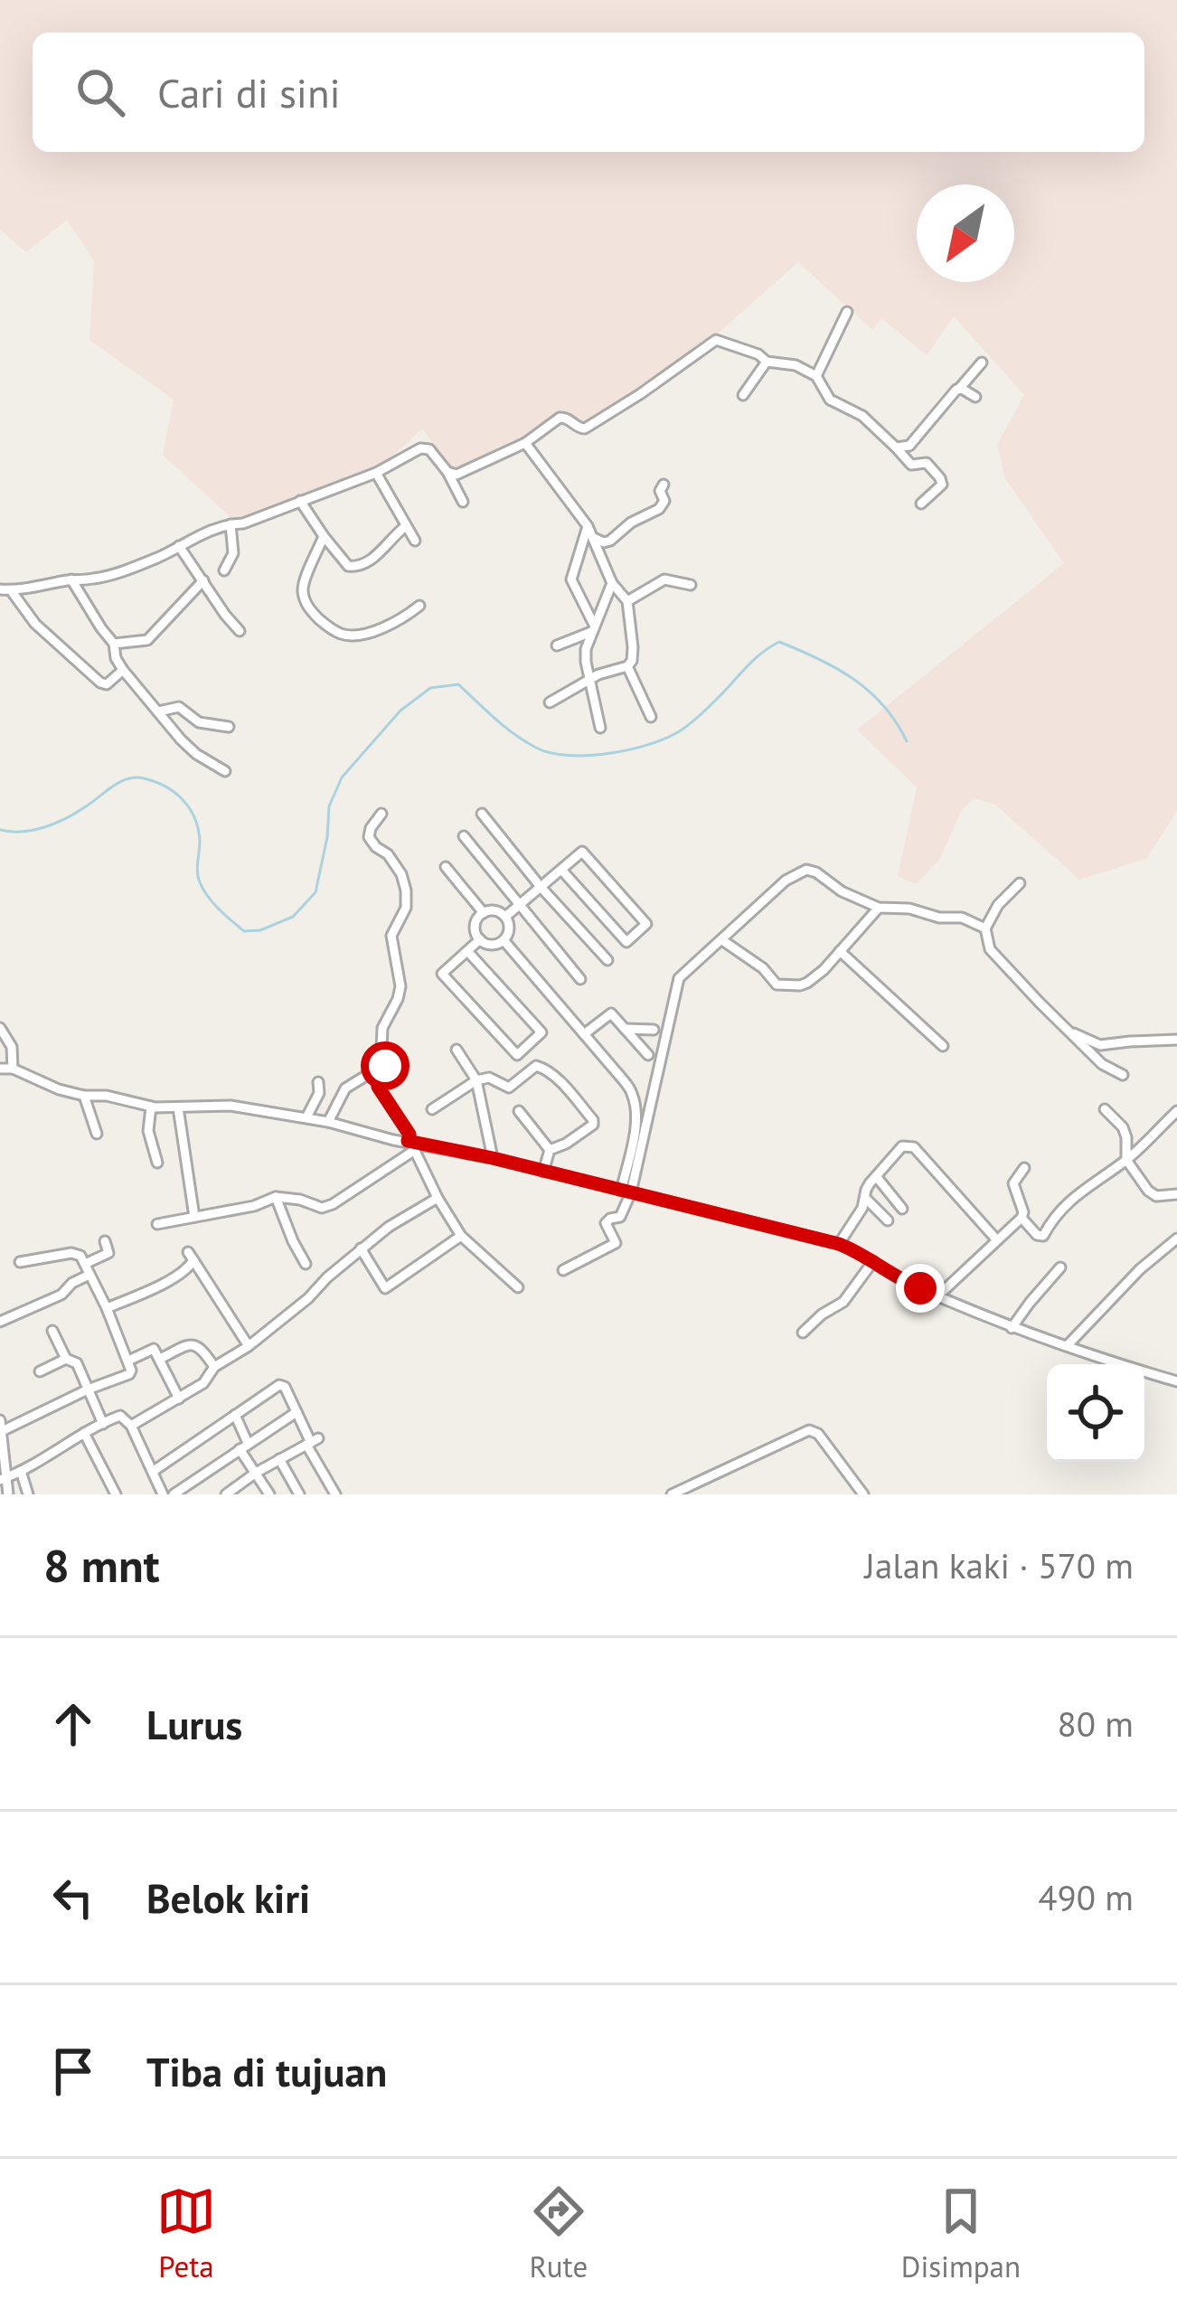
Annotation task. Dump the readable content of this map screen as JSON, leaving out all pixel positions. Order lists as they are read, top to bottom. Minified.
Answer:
{"north":"bottom left","page":{"search":"Cari di sini","heading":["8 mnt","Jalan kaki · 570 m"],"list":[["Lurus","80 m"],["Belok kiri","490 m"],"Tiba di tujuan"],"nav":["Peta","Rute","Disimpan"]}}
